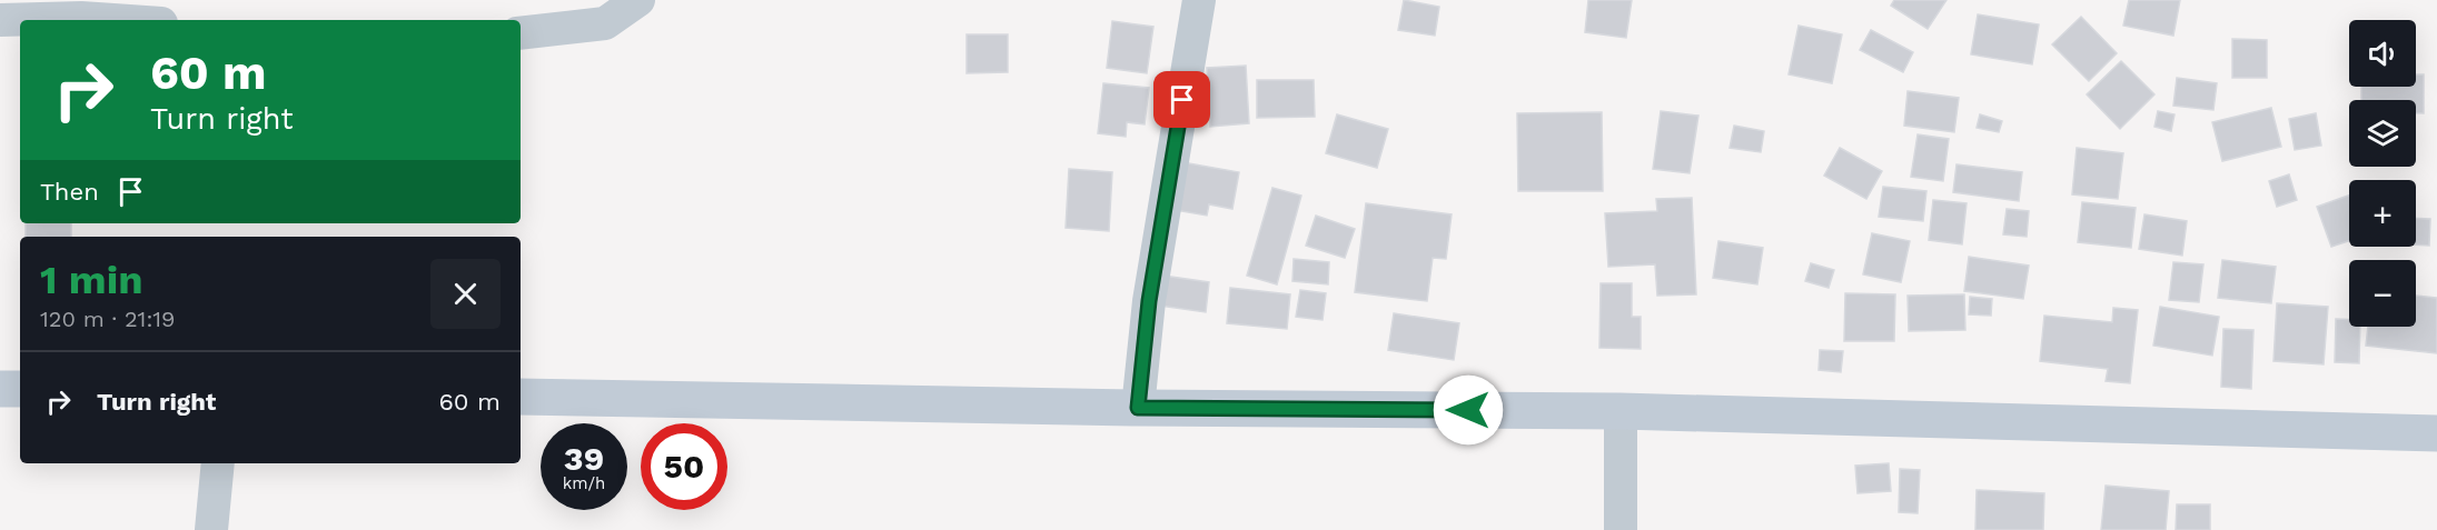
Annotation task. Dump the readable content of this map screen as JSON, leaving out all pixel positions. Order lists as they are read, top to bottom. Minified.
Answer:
{"page":{"map_buttons":["+","−"],"turn":["60 m","Turn right"],"then":"Then","heading":["1 min","120 m · 21:19"],"list":[{"name":"Turn right","value":"60 m"}],"speed":"39 km/h","limit":"50"}}
